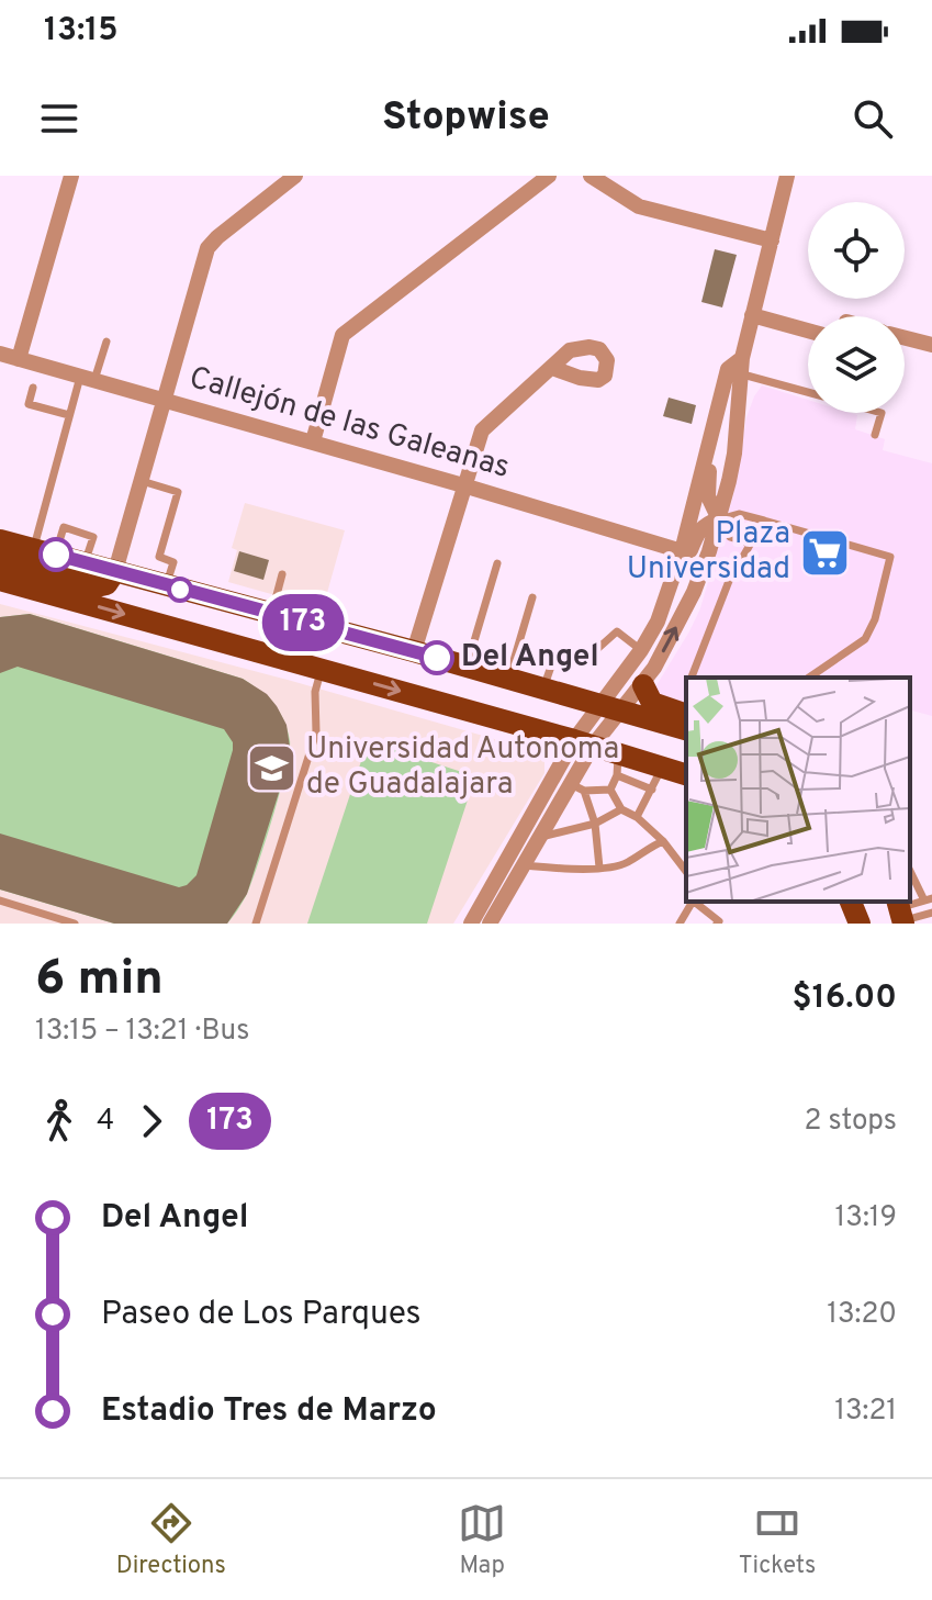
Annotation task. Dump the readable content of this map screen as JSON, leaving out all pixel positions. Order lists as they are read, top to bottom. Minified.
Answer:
{"streets":{"street":["Callejón de las Galeanas"]},"places":{"supermarket":["Plaza Universidad"],"other":["Del Angel"],"school or university":["Universidad Autonoma de Guadalajara"]},"lines":["bus line 173"],"page":{"status":"13:15","header":"Stopwise","on_map":"173","heading":["6 min","13:15 – 13:21 · Bus","$16.00"],"legs":["4","173","2 stops"],"list":[{"name":"Del Angel","value":"13:19"},{"name":"Paseo de Los Parques","value":"13:20"},{"name":"Estadio Tres de Marzo","value":"13:21"}],"tabs":["Directions","Map","Tickets"]}}
